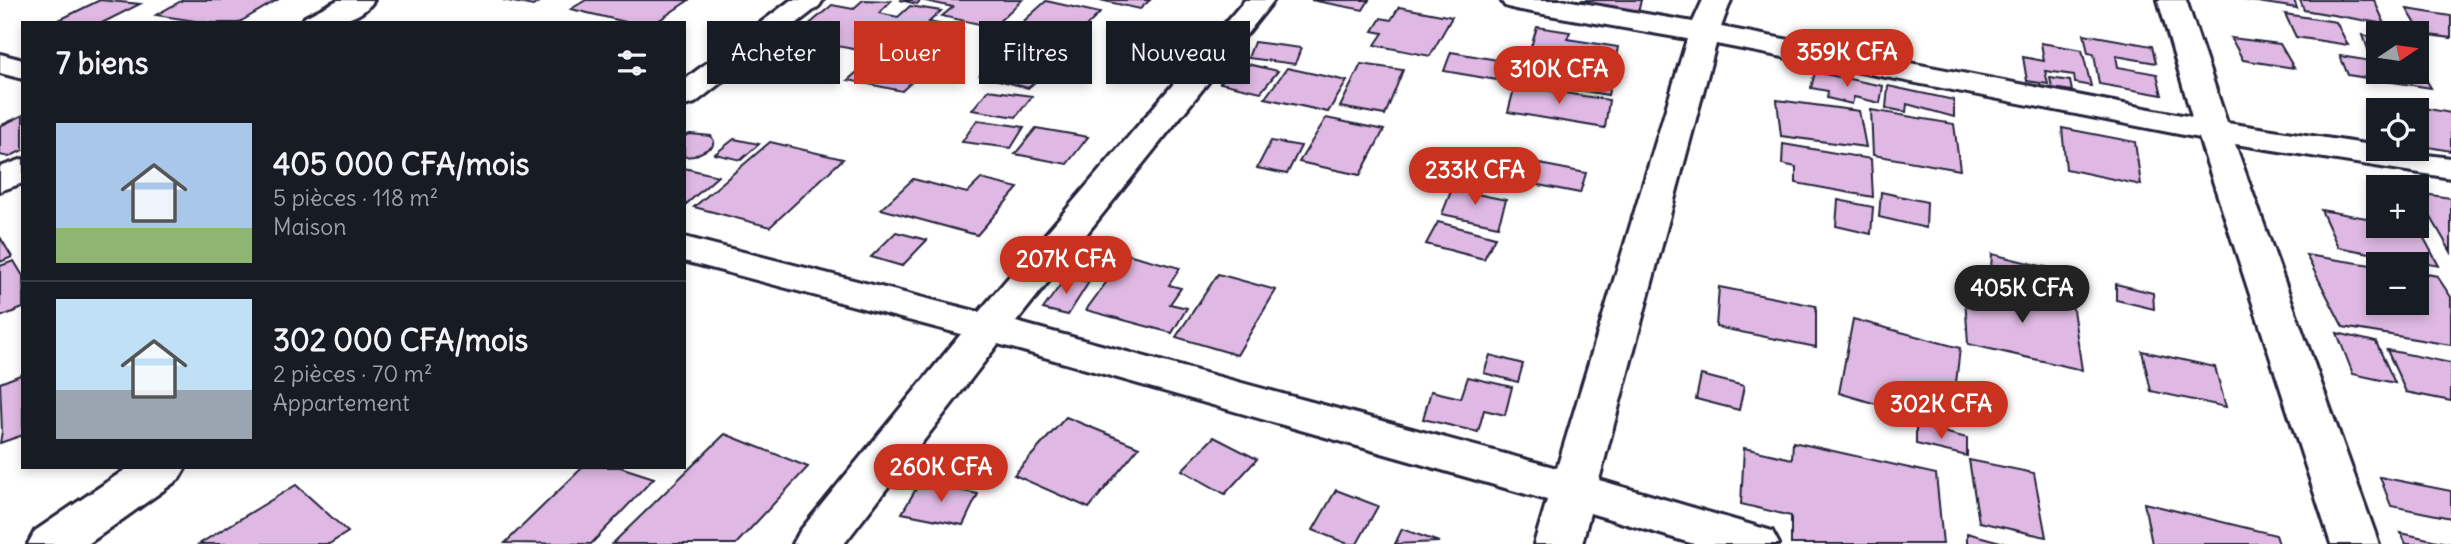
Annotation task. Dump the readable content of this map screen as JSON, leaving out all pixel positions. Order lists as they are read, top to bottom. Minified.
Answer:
{"north":"right","page":{"map_buttons":["+","−"],"chip":["Acheter","Louer","Filtres","Nouveau"],"heading":"7 biens","price":["359K CFA","310K CFA","233K CFA","207K CFA","405K CFA","302K CFA","260K CFA"],"list":[{"name":"405 000 CFA/mois","note":"5 pièces · 118 m² · Maison"},{"name":"302 000 CFA/mois","note":"2 pièces · 70 m² · Appartement"}]}}
